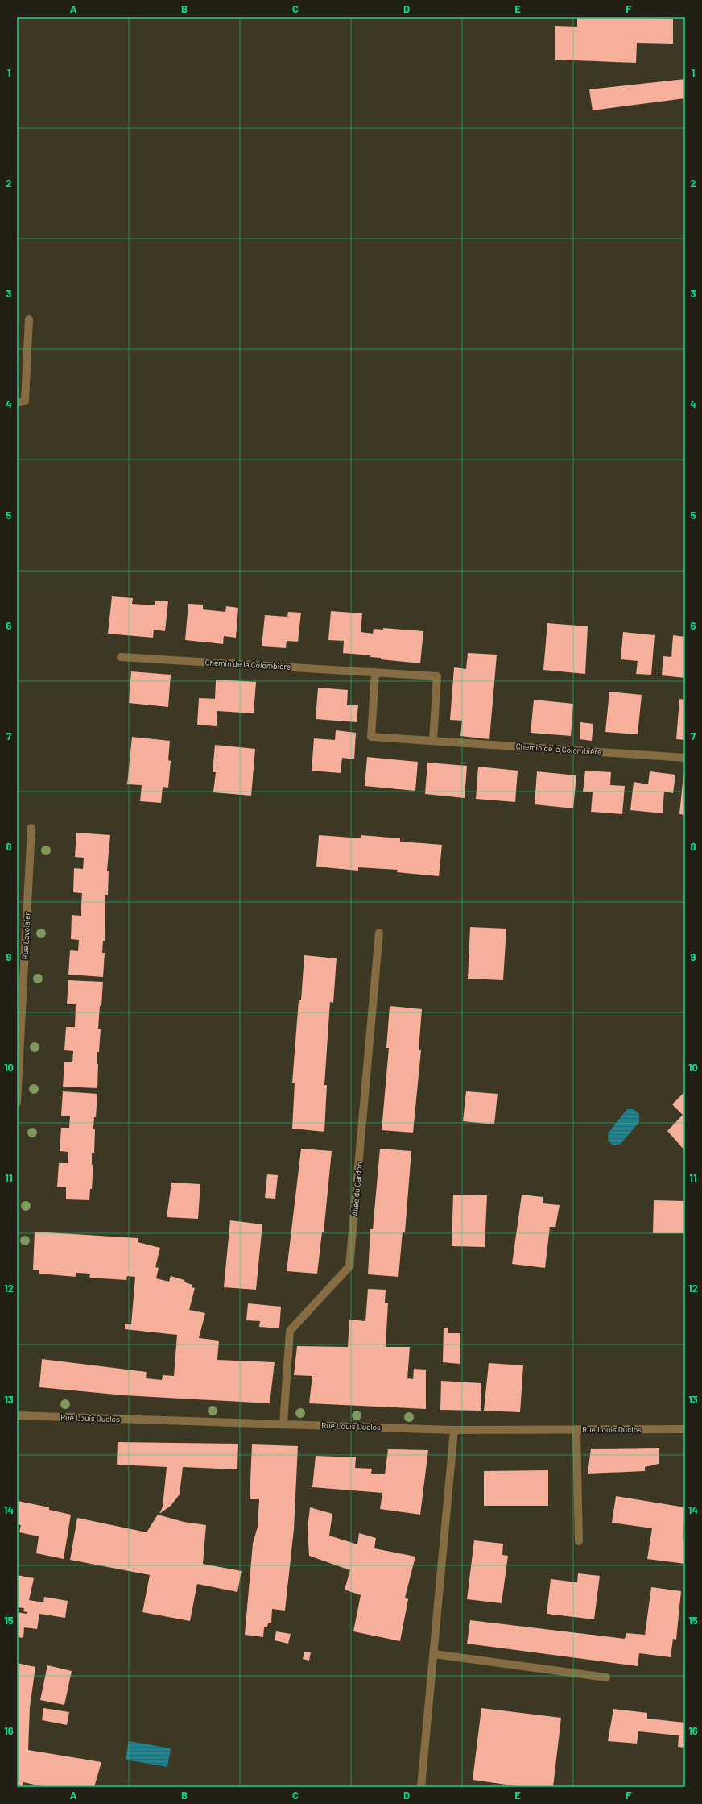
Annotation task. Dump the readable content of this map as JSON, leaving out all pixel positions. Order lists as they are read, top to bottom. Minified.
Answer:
{"streets":{"street":["Chemin de la Colombière","Rue Lavoisier","Allée du Cardon","Rue Louis Duclos"]},"crossings":[["Allée du Cardon","Rue Louis Duclos"]],"grid":{"columns":["A","B","C","D","E","F"],"rows":["1","2","3","4","5","6","7","8","9","10","11","12","13","14","15","16"]}}
